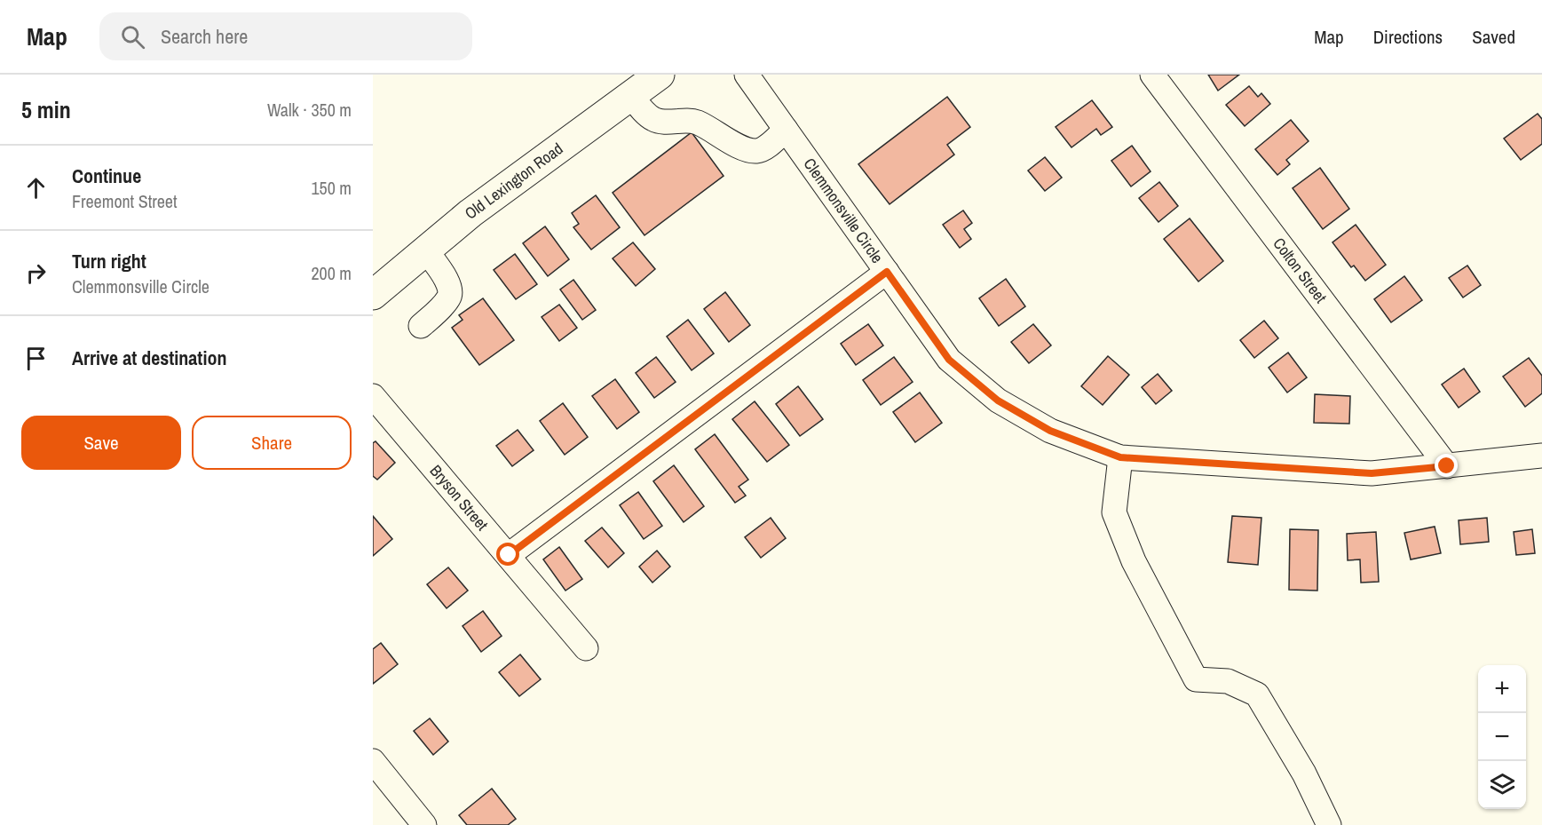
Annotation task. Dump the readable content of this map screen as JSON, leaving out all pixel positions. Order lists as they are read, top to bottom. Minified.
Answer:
{"streets":{"main road":["Old Lexington Road"],"street":["Clemmonsville Circle","Colton Street","Bryson Street"]},"crossings":[["Clemmonsville Circle","Colton Street"]],"page":{"header":"Map","search":"Search here","nav":["Map","Directions","Saved"],"heading":["5 min","Walk · 350 m"],"list":[["Continue","Freemont Street","150 m"],["Turn right","Clemmonsville Circle","200 m"],"Arrive at destination"],"buttons":["Save","Share"],"map_buttons":["+","−"]}}
